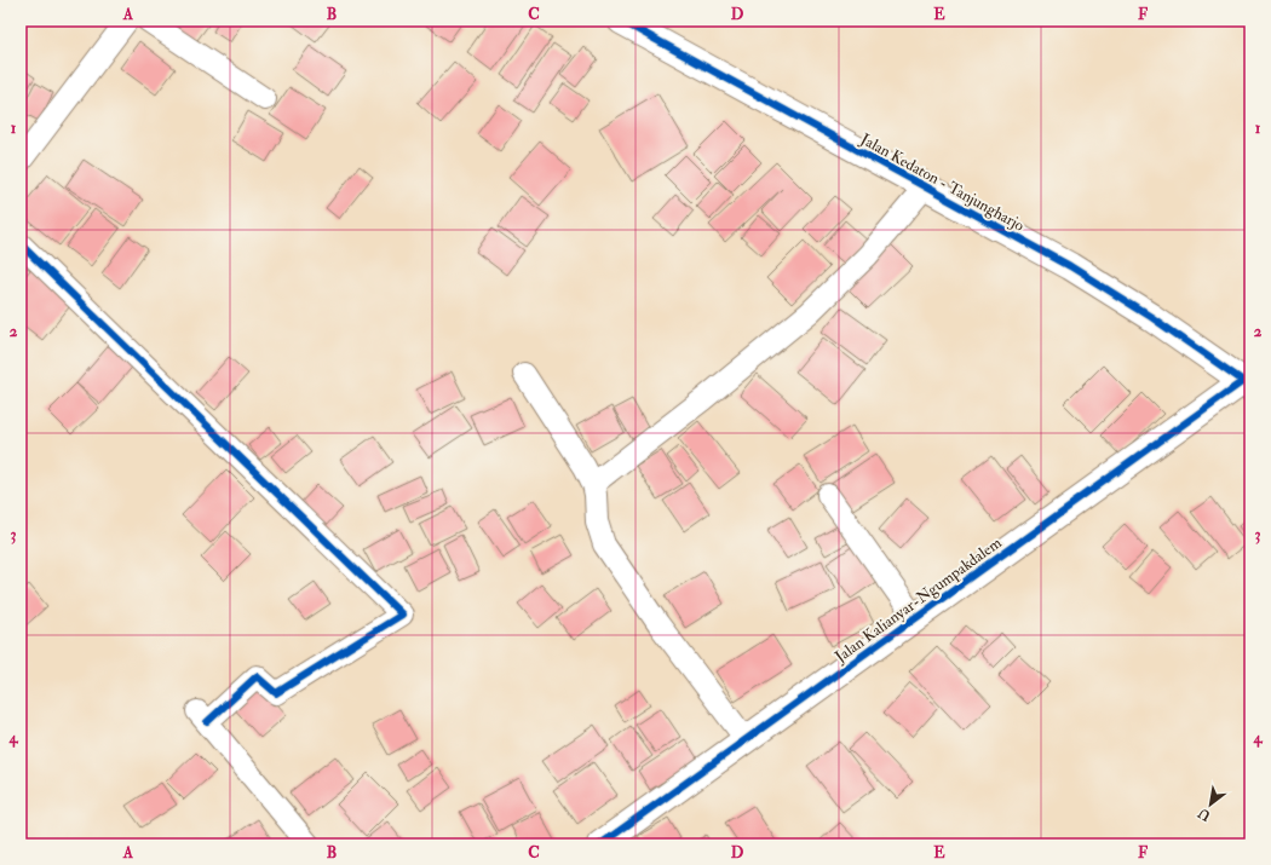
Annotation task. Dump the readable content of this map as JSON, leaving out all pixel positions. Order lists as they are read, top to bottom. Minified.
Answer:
{"streets":{"street":["Jalan Kedaton - Tanjungharjo","Jalan Kalianyar-Ngumpakdalem"]},"crossings":[["Jalan Kedaton - Tanjungharjo","Jalan Kalianyar-Ngumpakdalem"]],"north":"bottom left","grid":{"columns":["A","B","C","D","E","F"],"rows":["1","2","3","4"]}}
